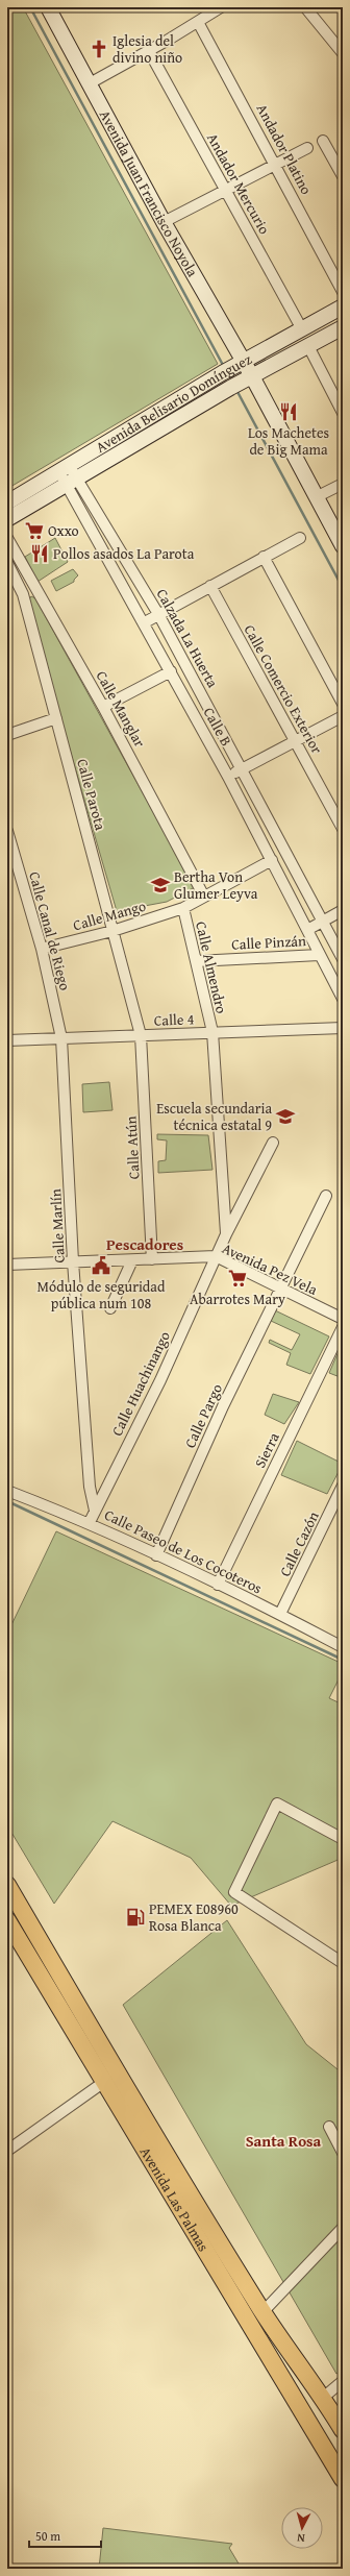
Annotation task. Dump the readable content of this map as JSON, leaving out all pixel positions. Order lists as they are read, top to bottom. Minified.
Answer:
{"streets":{"main road":["Avenida Las Palmas"],"street":["Andador Platino","Andador Mercurio","Avenida Juan Francisco Noyola","Avenida Belisario Domínguez","Calzada La Huerta","Calle Comercio Exterior","Calle Manglar","Calle B","Calle Parota","Calle Mango","Calle Canal de Riego","Calle Pinzán","Calle Almendro","Calle 4","Calle Atún","Calle Marlín","Avenida Pez Vela","Calle Huachinango","Calle Pargo","Sierra","Calle Cazón","Calle Paseo de Los Cocoteros"]},"crossings":[["Andador Mercurio","Avenida Belisario Domínguez"],["Avenida Juan Francisco Noyola","Avenida Belisario Domínguez"],["Avenida Belisario Domínguez","Calzada La Huerta"],["Avenida Belisario Domínguez","Calle B"],["Calzada La Huerta","Calle B"],["Calle Manglar","Calle Mango"],["Calle B","Calle Mango"],["Calle B","Calle Pinzán"],["Calle Parota","Calle Mango"],["Calle Parota","Calle 4"],["Calle Parota","Calle Atún"],["Calle Mango","Calle Canal de Riego"],["Calle Mango","Calle Almendro"],["Calle Canal de Riego","Calle 4"],["Calle Canal de Riego","Calle Marlín"],["Calle Pinzán","Calle Almendro"],["Calle Almendro","Calle 4"],["Calle Almendro","Calle Huachinango"],["Calle 4","Calle Atún"],["Calle 4","Calle Marlín"],["Calle Atún","Avenida Pez Vela"],["Calle Marlín","Avenida Pez Vela"],["Calle Marlín","Calle Huachinango"],["Avenida Pez Vela","Calle Huachinango"],["Avenida Pez Vela","Calle Pargo"],["Calle Huachinango","Calle Paseo de Los Cocoteros"],["Calle Pargo","Calle Paseo de Los Cocoteros"],["Sierra","Calle Paseo de Los Cocoteros"],["Calle Cazón","Calle Paseo de Los Cocoteros"]],"districts":["Pescadores","Santa Rosa"],"places":{"church":["Iglesia del divino niño"],"restaurant":["Los Machetes de Big Mama","Pollos asados La Parota"],"supermarket":["Oxxo","Abarrotes Mary"],"school or university":["Bertha Von Glumer Leyva","Escuela secundaria técnica estatal 9"],"public building":["Módulo de seguridad pública num 108"],"fuel station":["PEMEX E08960 Rosa Blanca"]},"scale_bar":"50 m","north":"bottom"}
